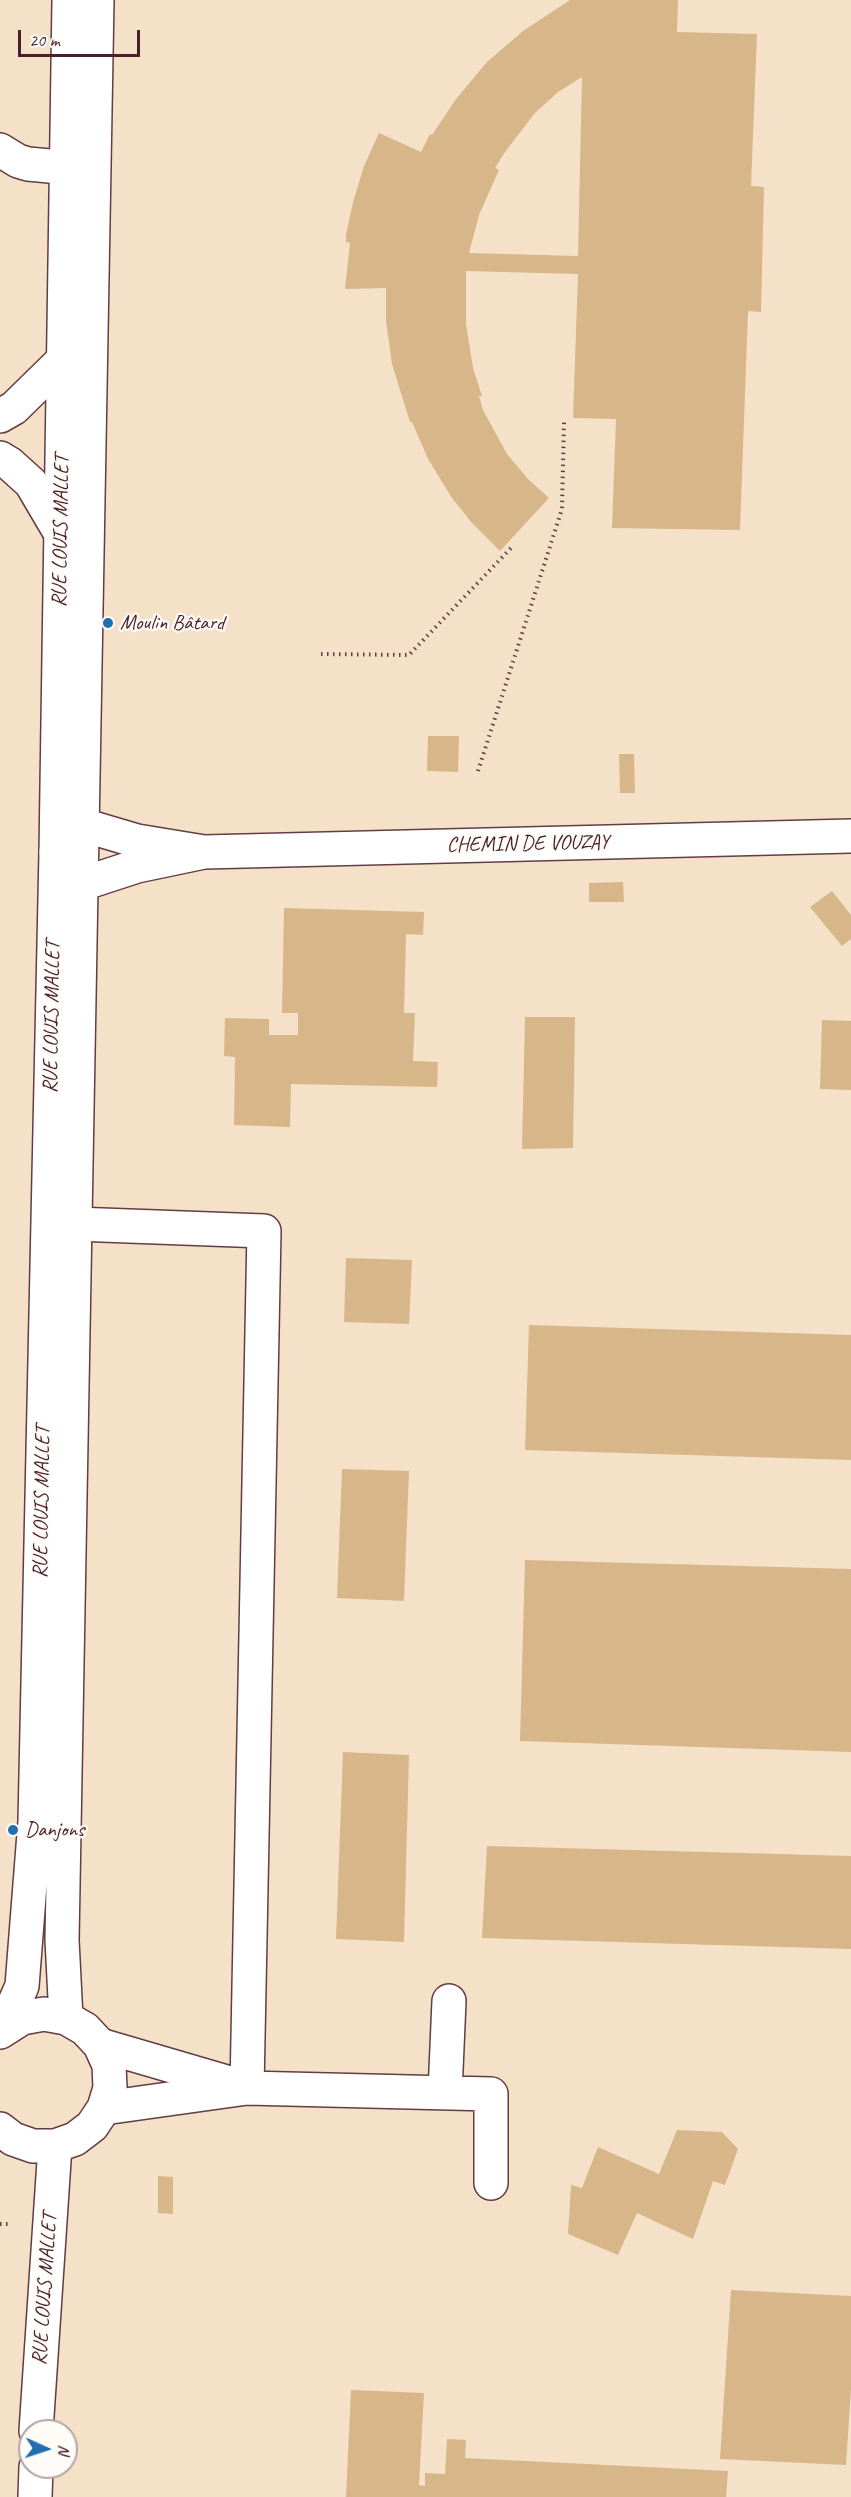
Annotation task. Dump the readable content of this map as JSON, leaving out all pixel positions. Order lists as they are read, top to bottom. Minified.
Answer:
{"streets":{"main road":["RUE LOUIS MALLET","CHEMIN DE VOUZAY"]},"crossings":[["RUE LOUIS MALLET","CHEMIN DE VOUZAY"]],"places":["Moulin Bâtard","Danjons"],"scale_bar":"20 m","north":"right"}
